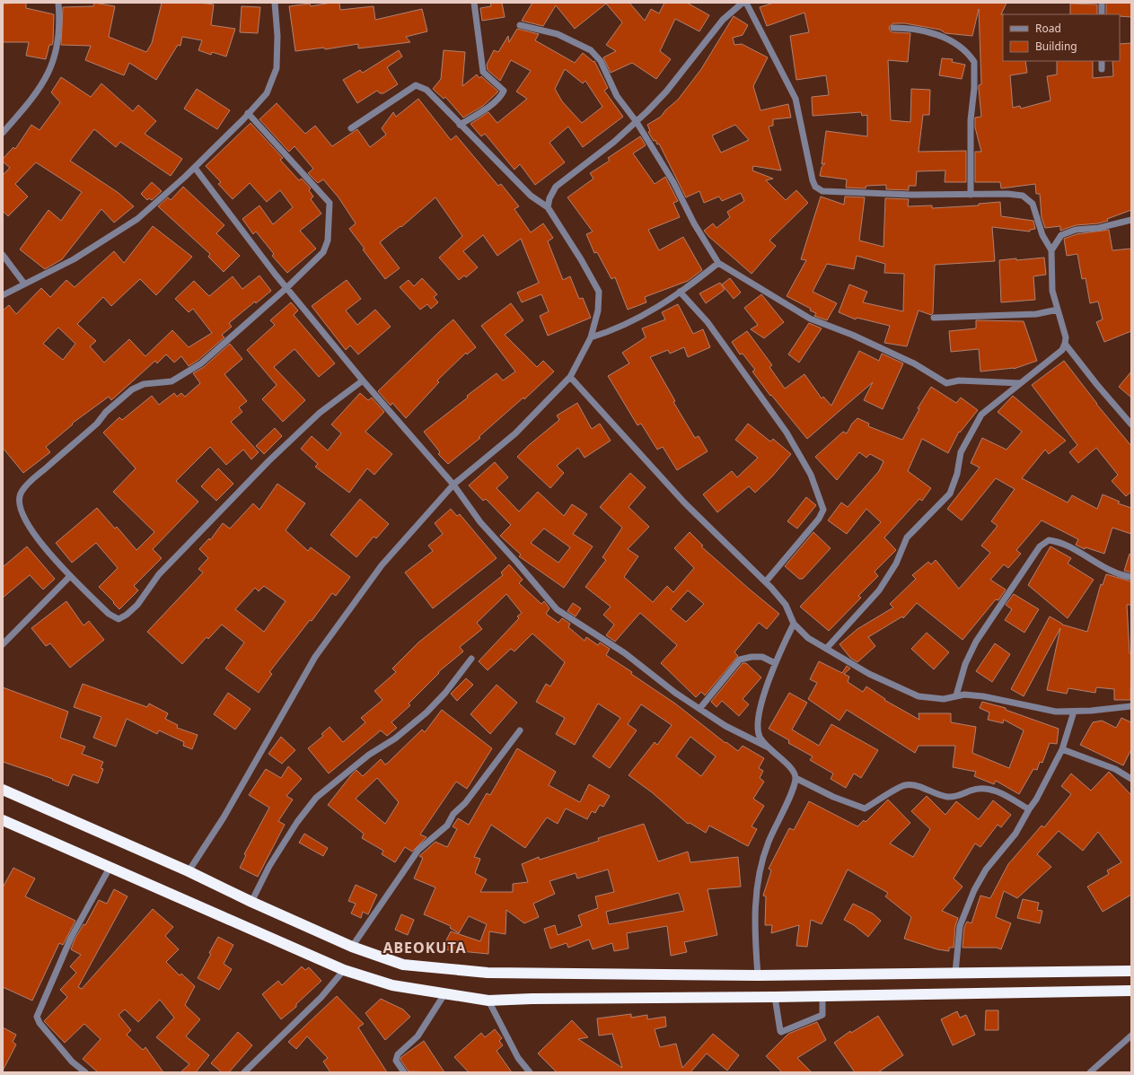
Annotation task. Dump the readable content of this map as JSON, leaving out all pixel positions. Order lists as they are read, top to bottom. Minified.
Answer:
{"districts":["ABEOKUTA"],"legend":["Road","Building"]}
